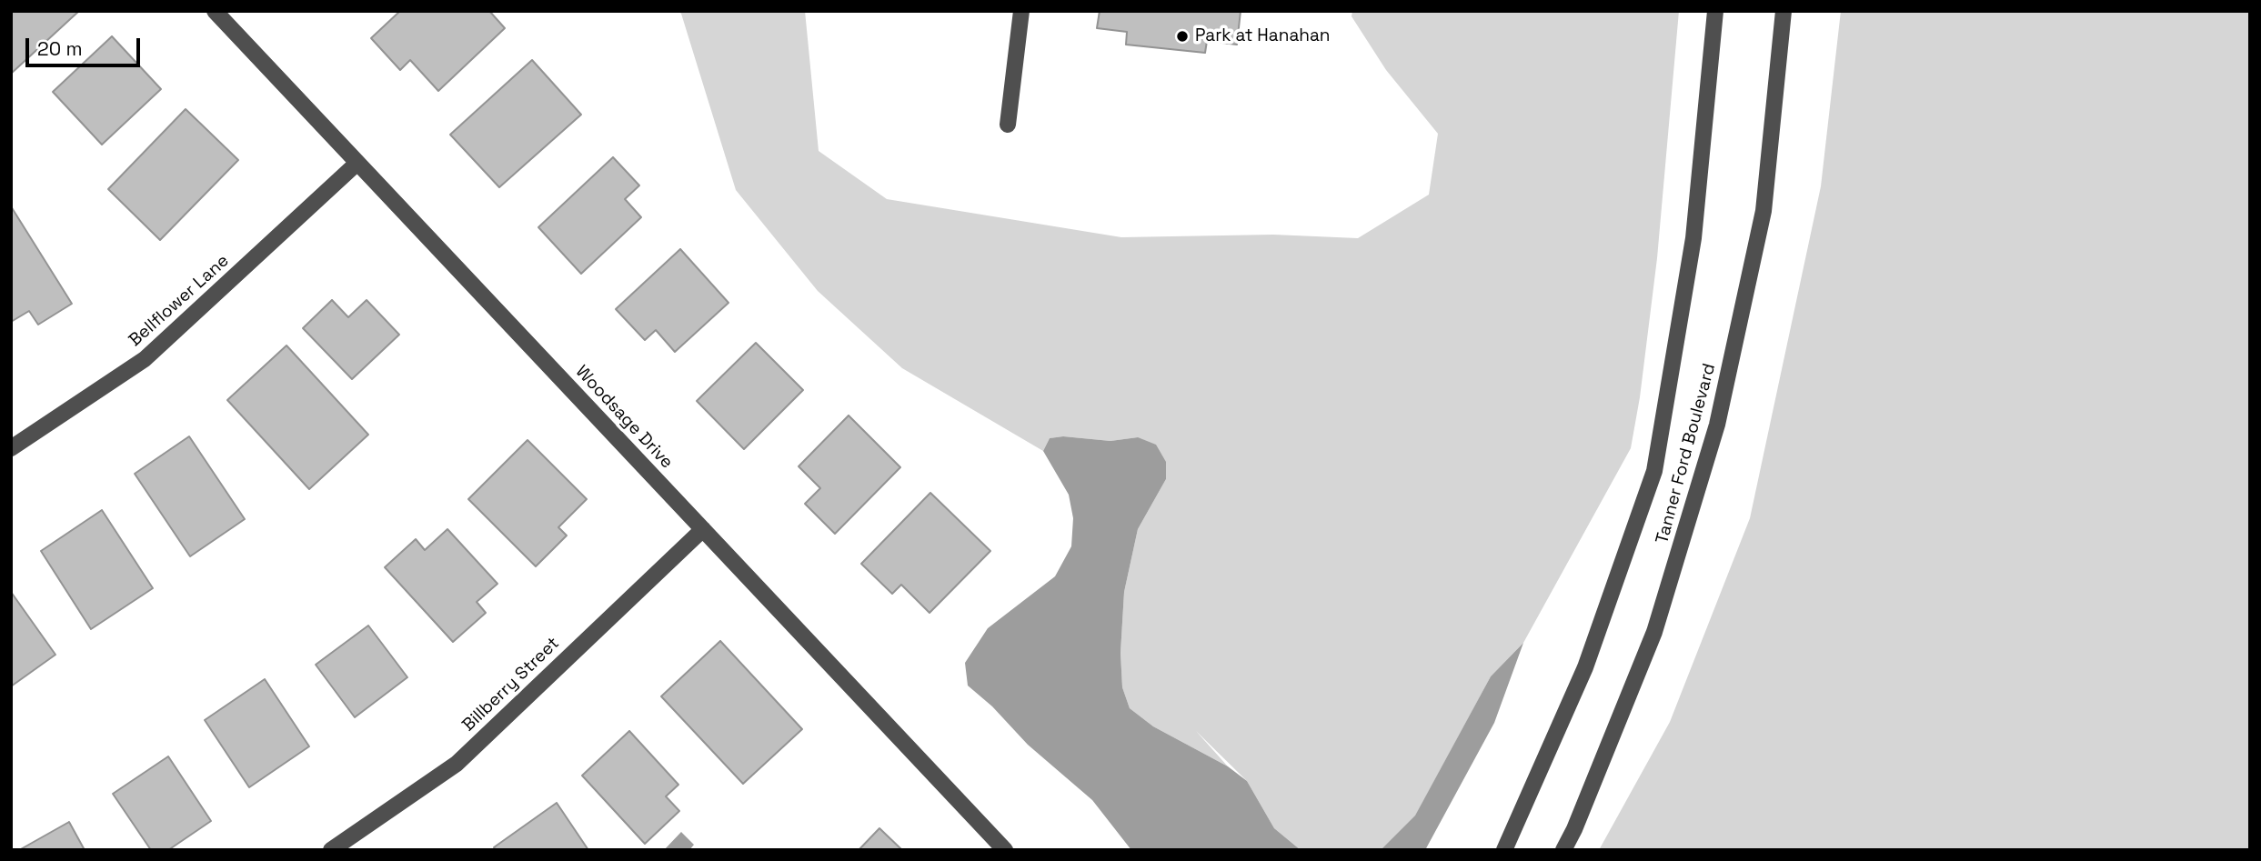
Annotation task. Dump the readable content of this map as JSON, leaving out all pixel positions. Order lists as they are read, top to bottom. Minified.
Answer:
{"streets":{"street":["Bellflower Lane","Woodsage Drive","Tanner Ford Boulevard","Billberry Street"]},"crossings":[["Bellflower Lane","Woodsage Drive"],["Woodsage Drive","Billberry Street"]],"places":["Park at Hanahan"],"scale_bar":"20 m"}
